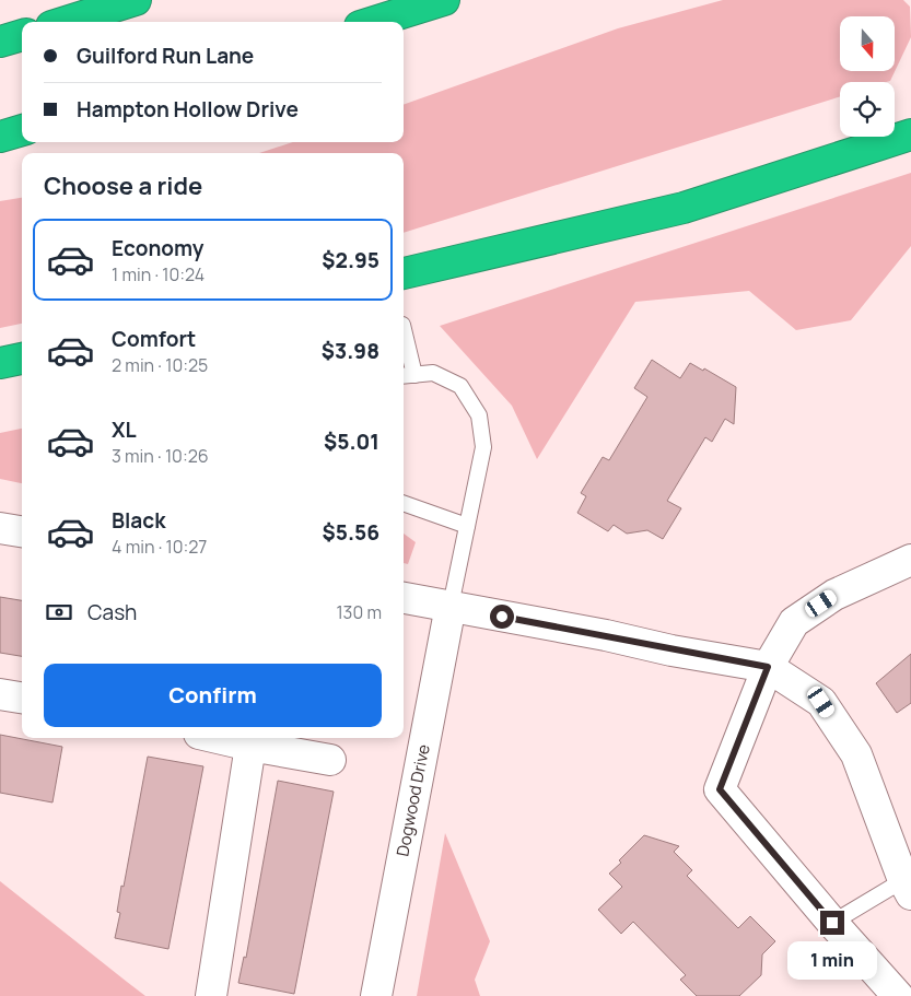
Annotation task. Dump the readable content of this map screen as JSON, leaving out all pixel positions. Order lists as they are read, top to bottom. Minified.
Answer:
{"streets":{"street":["Dogwood Drive"]},"north":"bottom","page":{"banner":["Guilford Run Lane","Hampton Hollow Drive"],"heading":"Choose a ride","list":[{"name":"Economy","note":"1 min · 10:24","value":"$2.95"},{"name":"Comfort","note":"2 min · 10:25","value":"$3.98"},{"name":"XL","note":"3 min · 10:26","value":"$5.01"},{"name":"Black","note":"4 min · 10:27","value":"$5.56"}],"pay":["Cash","130 m"],"buttons":"Confirm","bubble":"1 min"}}
